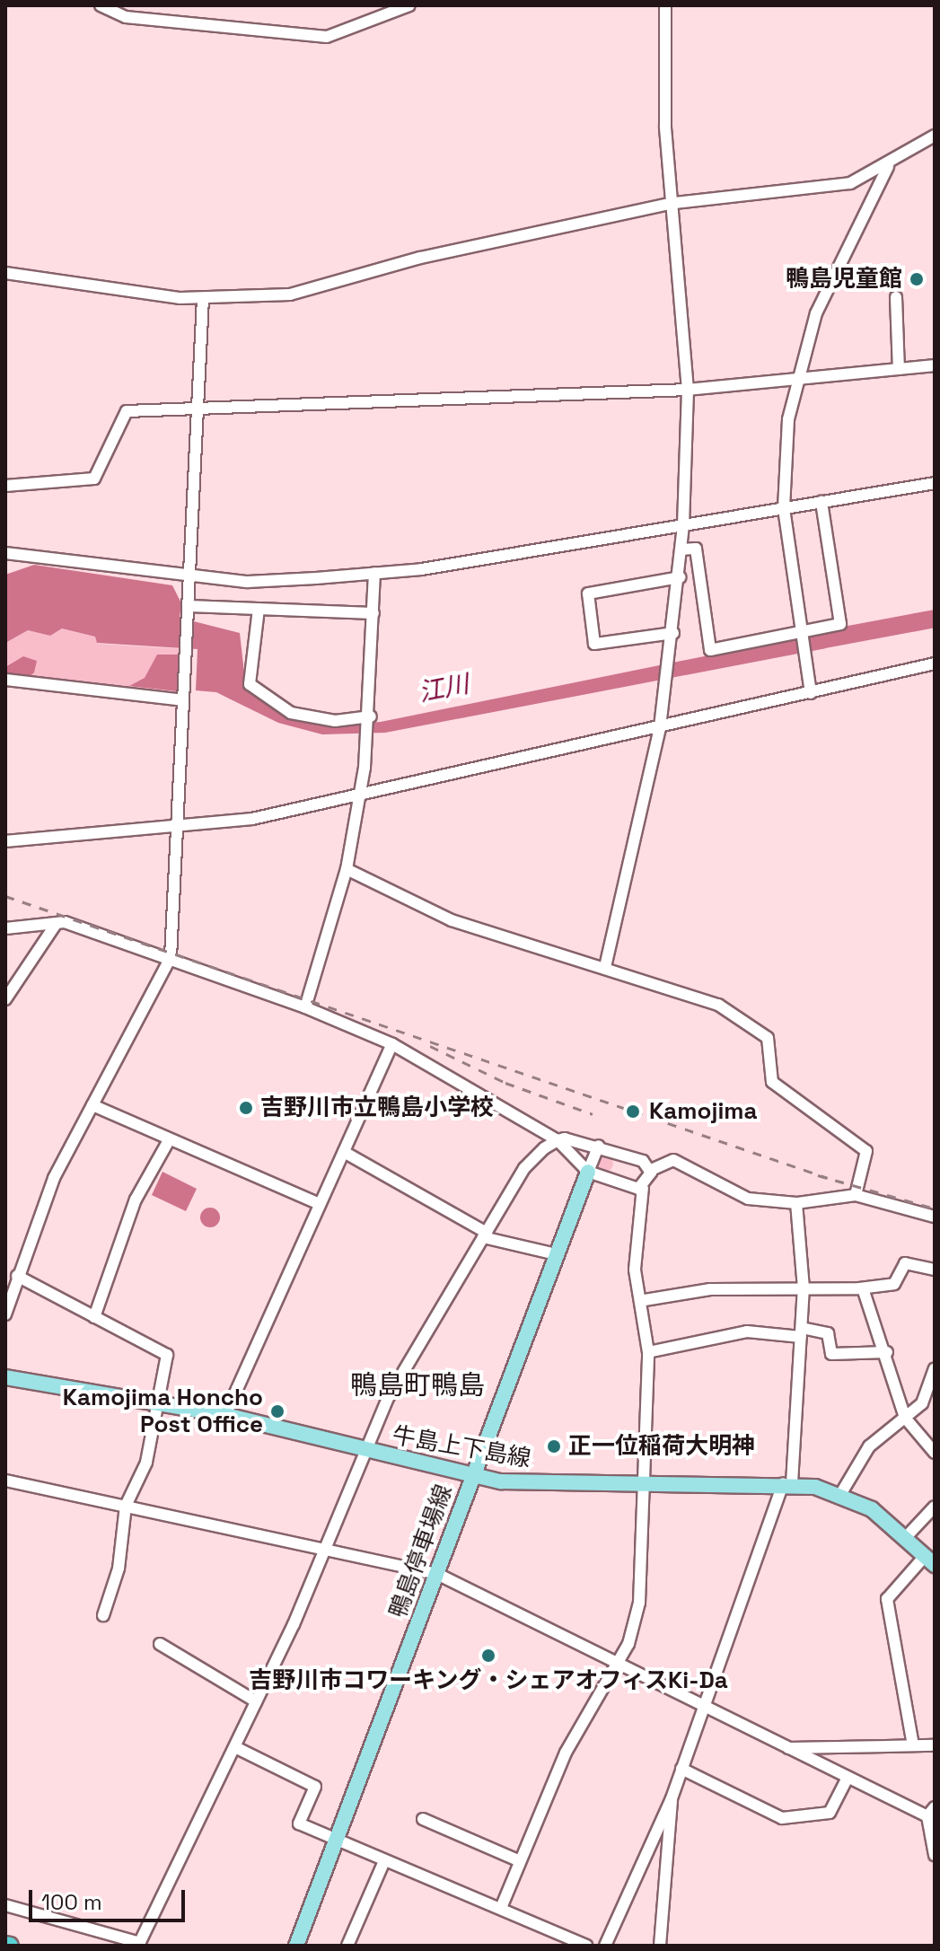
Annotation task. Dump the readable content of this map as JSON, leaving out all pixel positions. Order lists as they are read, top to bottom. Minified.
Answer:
{"streets":{"main road":["牛島上下島線","鴨島停車場線"]},"crossings":[["牛島上下島線","鴨島停車場線"]],"districts":["鴨島町鴨島"],"water":["江川"],"places":["鴨島児童館","吉野川市立鴨島小学校","Kamojima","Kamojima Honcho Post Office","正一位稲荷大明神","吉野川市コワーキング・シェアオフィスKi-Da"],"scale_bar":"100 m"}
